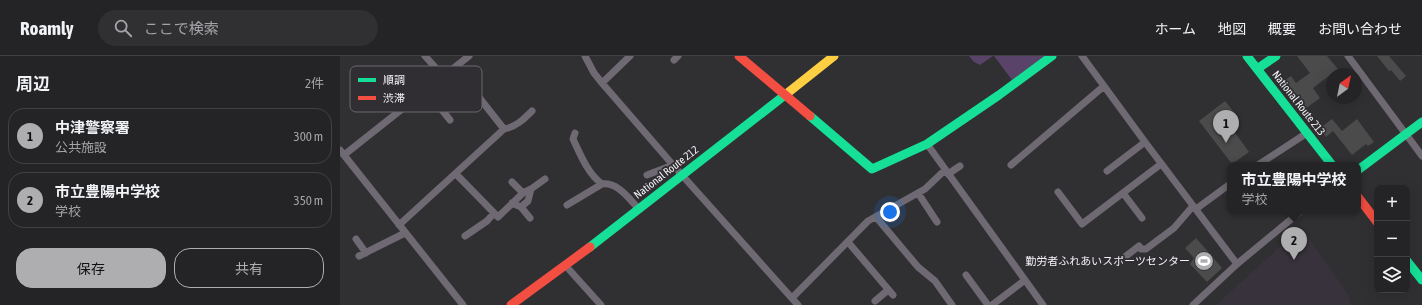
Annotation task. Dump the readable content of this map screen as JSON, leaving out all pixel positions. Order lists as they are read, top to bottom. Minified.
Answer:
{"streets":{"main road":["National Route 213","National Route 212"]},"places":{"sports":["勤労者ふれあいスポーツセンター"]},"legend":["順調","渋滞"],"north":"top right","page":{"header":"Roamly","search":"ここで検索","nav":["ホーム","地図","概要","お問い合わせ"],"heading":["周辺","2件"],"list":[{"mark":"1","name":"中津警察署","note":"公共施設","value":"300 m"},{"mark":"2","name":"市立豊陽中学校","note":"学校","value":"350 m"}],"pins":["1","2"],"popup":["市立豊陽中学校","学校"],"map_buttons":["+","−"],"buttons":["保存","共有"]}}
